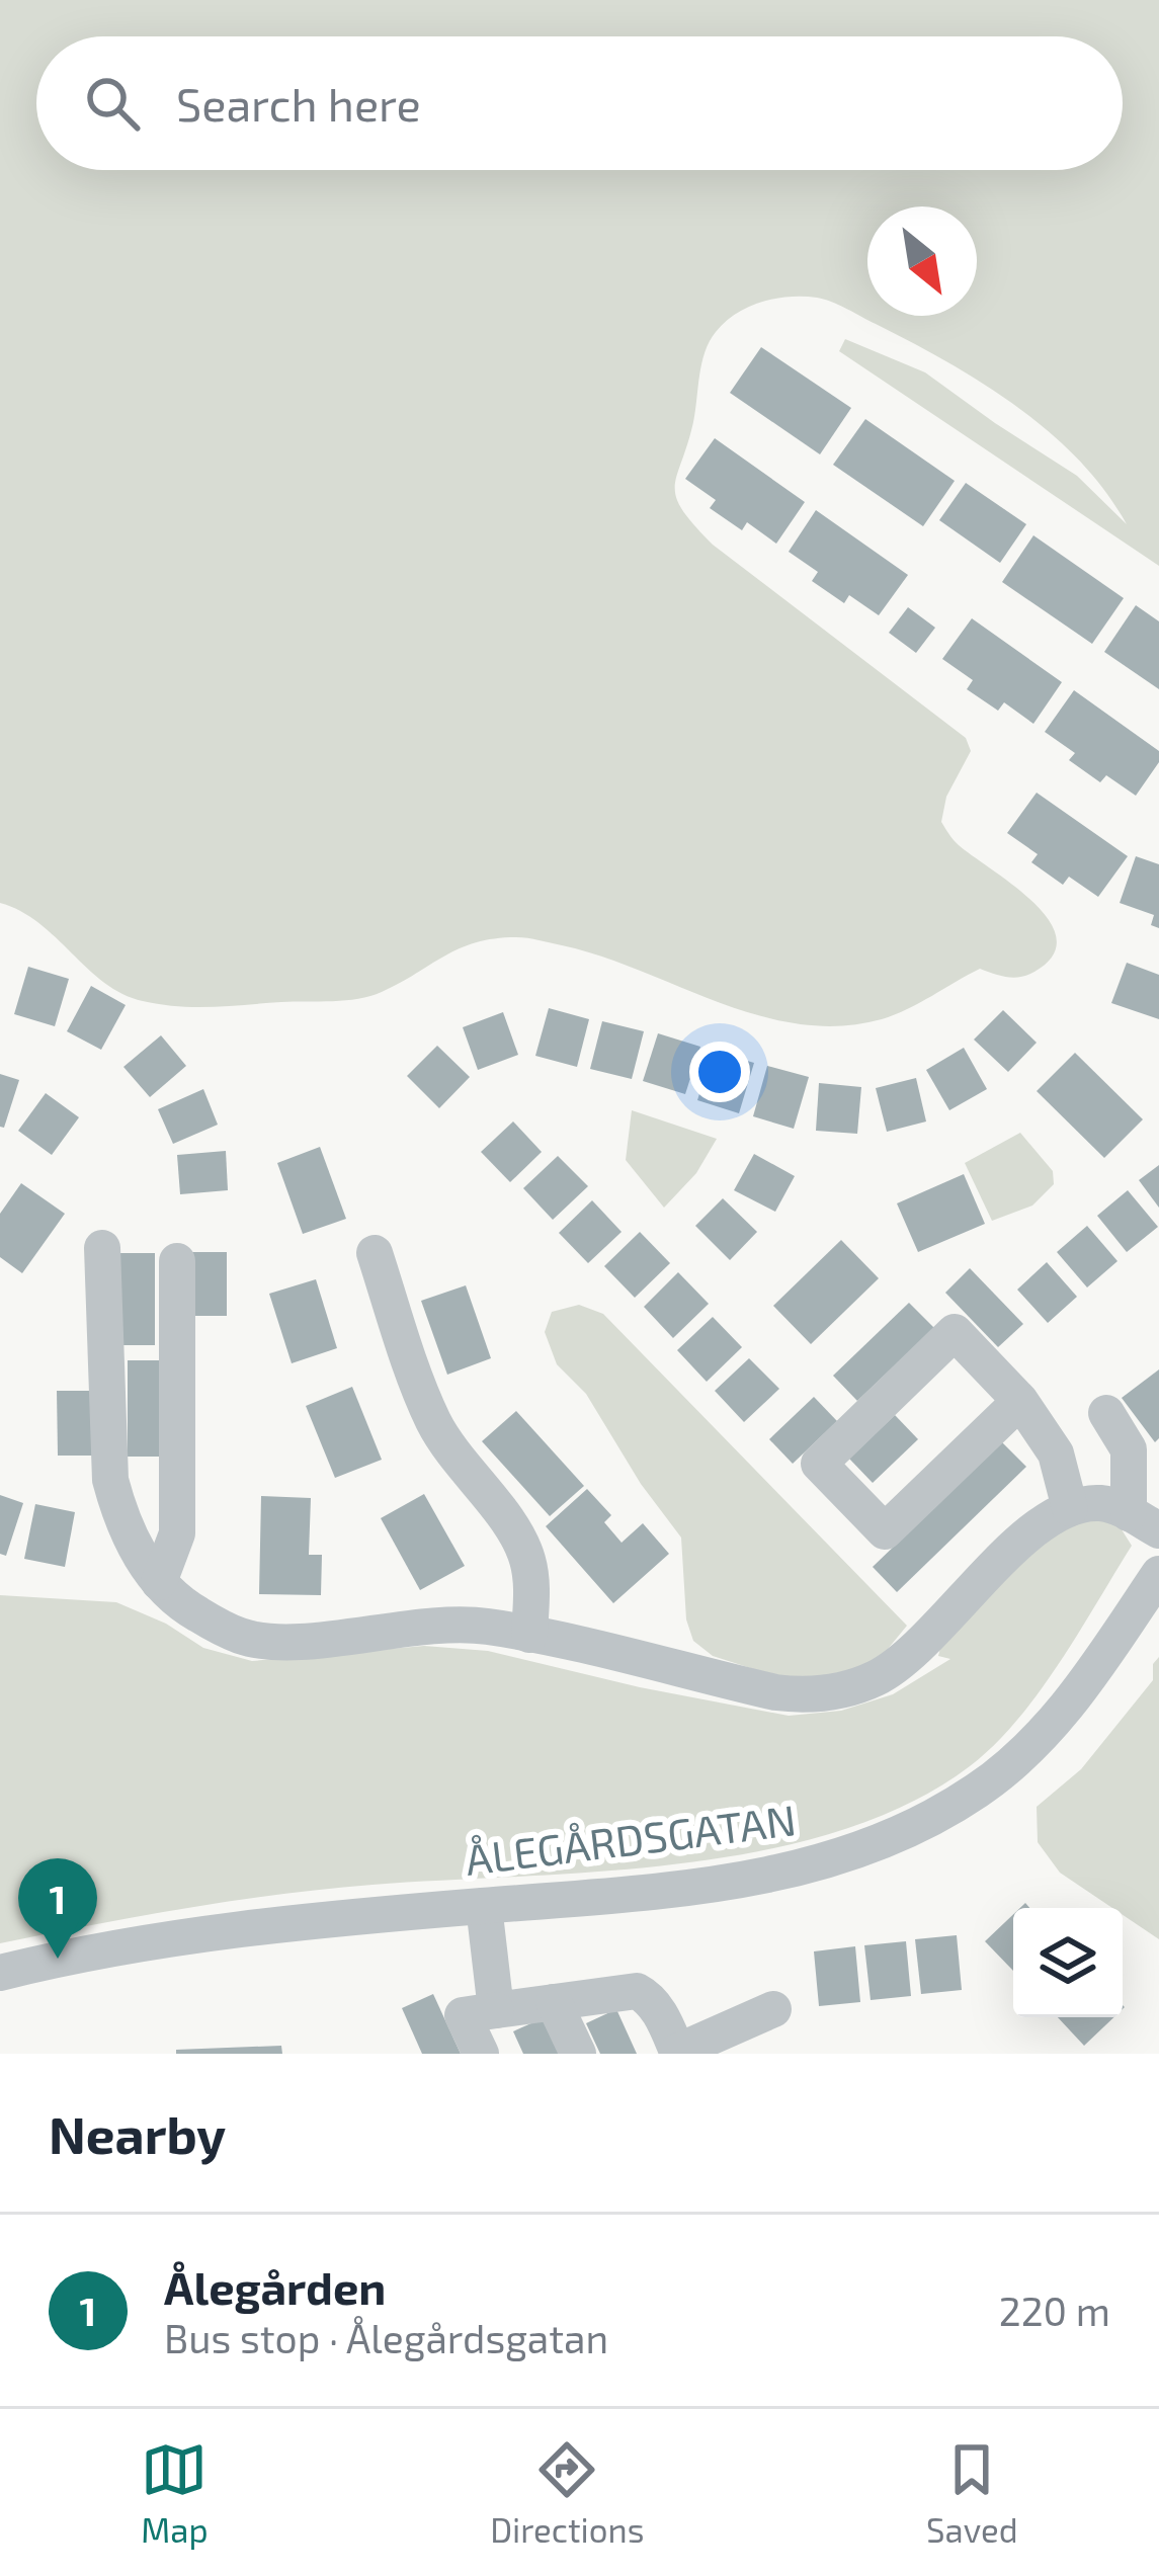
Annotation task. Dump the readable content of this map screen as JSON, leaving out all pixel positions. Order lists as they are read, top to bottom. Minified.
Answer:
{"streets":{"street":["ÅLEGÅRDSGATAN"]},"north":"bottom right","page":{"search":"Search here","pins":"1","heading":"Nearby","list":[{"mark":"1","name":"Ålegården","note":"Bus stop · Ålegårdsgatan","value":"220 m"}],"nav":["Map","Directions","Saved"]}}
